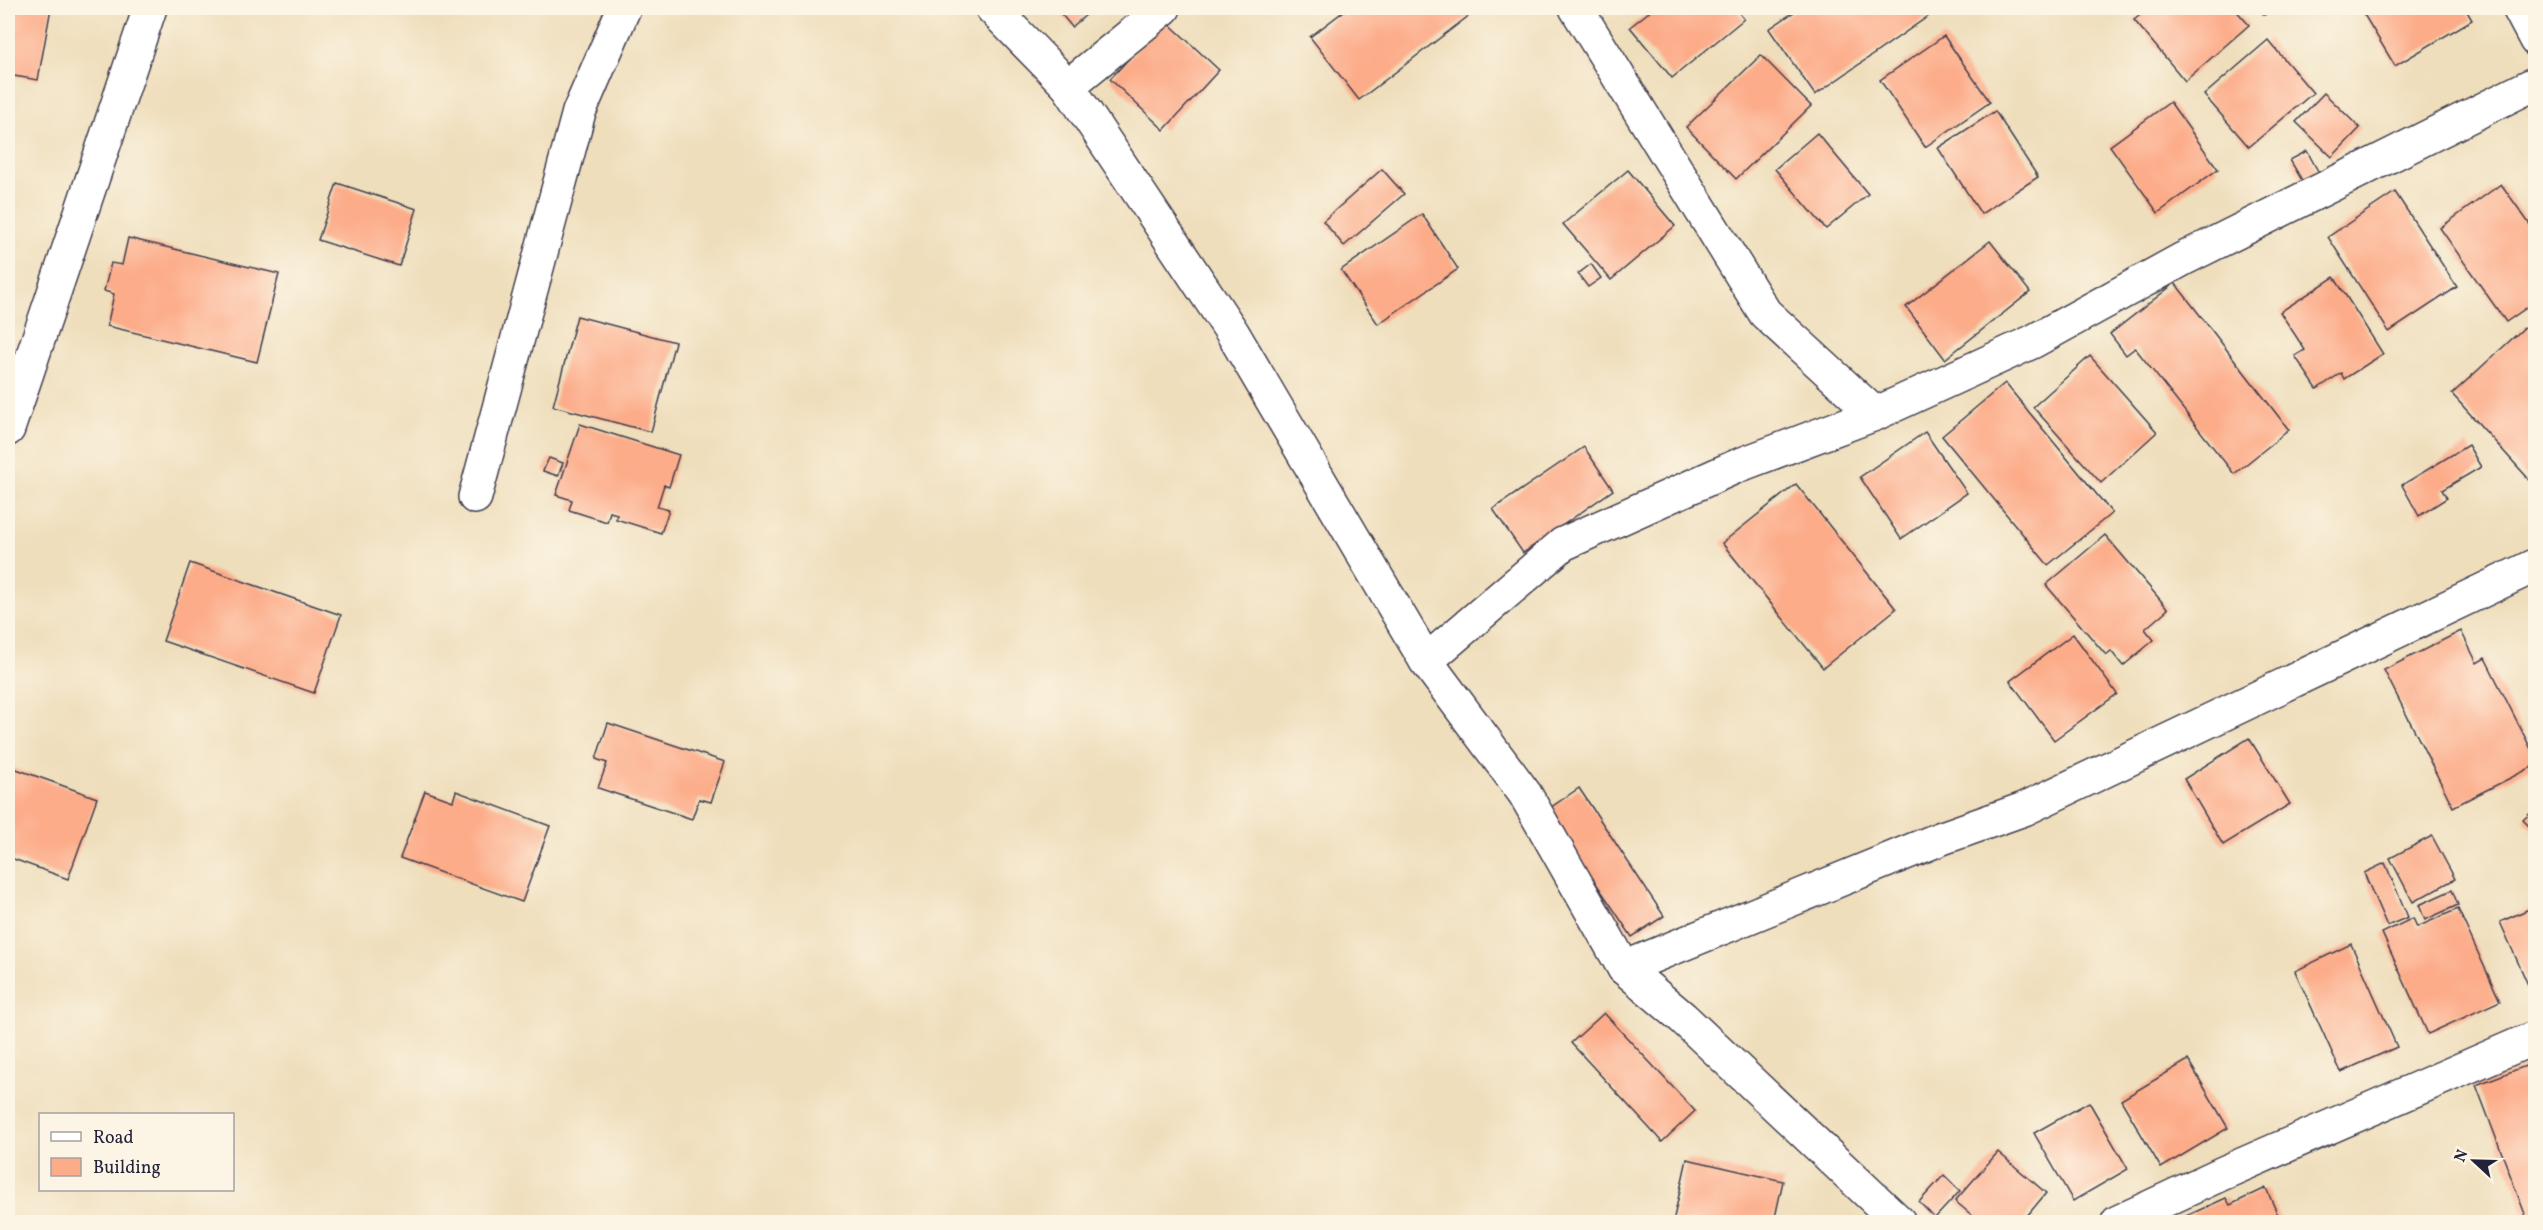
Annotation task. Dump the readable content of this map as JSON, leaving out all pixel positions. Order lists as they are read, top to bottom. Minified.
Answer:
{"legend":["Road","Building"],"north":"left"}
